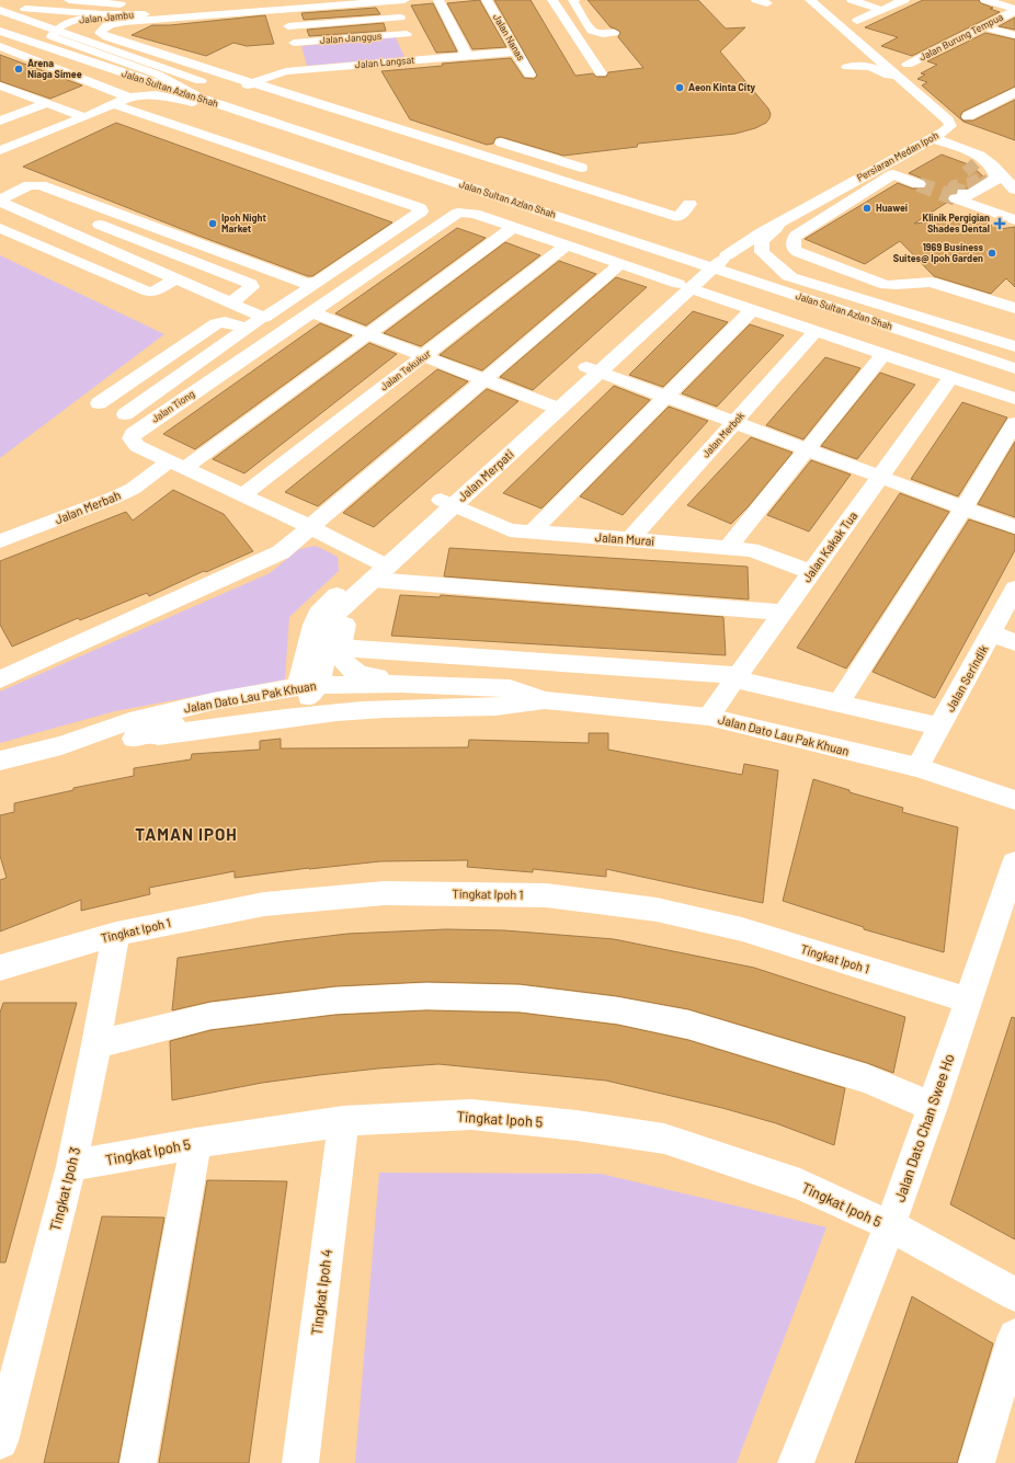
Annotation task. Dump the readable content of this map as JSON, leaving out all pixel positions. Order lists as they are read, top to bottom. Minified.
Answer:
{"streets":{"street":["Jalan Jambu","Jalan Nanas","Jalan Burung Tempua","Jalan Janggus","Jalan Langsat","Jalan Sultan Azlan Shah","Persiaran Medan Ipoh","Jalan Tekukur","Jalan Tiong","Jalan Merbok","Jalan Merpati","Jalan Merbah","Jalan Murai","Jalan Kakak Tua","Jalan Serindik","Jalan Dato Lau Pak Khuan","Tingkat Ipoh 1","Tingkat Ipoh 5","Jalan Dato Chan Swee Ho","Tingkat Ipoh 3","Tingkat Ipoh 4"]},"crossings":[["Jalan Jambu","Jalan Langsat"],["Jalan Jambu","Jalan Sultan Azlan Shah"],["Jalan Nanas","Jalan Langsat"],["Jalan Sultan Azlan Shah","Persiaran Medan Ipoh"],["Jalan Sultan Azlan Shah","Jalan Merpati"],["Persiaran Medan Ipoh","Jalan Merpati"],["Jalan Tekukur","Jalan Tiong"],["Jalan Tiong","Jalan Merpati"],["Jalan Tiong","Jalan Merbah"],["Jalan Merbok","Jalan Murai"],["Jalan Merpati","Jalan Murai"],["Jalan Merpati","Jalan Dato Lau Pak Khuan"],["Jalan Murai","Jalan Kakak Tua"],["Jalan Kakak Tua","Jalan Dato Lau Pak Khuan"],["Jalan Serindik","Jalan Dato Lau Pak Khuan"],["Tingkat Ipoh 1","Jalan Dato Chan Swee Ho"],["Tingkat Ipoh 1","Tingkat Ipoh 3"],["Tingkat Ipoh 5","Jalan Dato Chan Swee Ho"],["Tingkat Ipoh 5","Tingkat Ipoh 3"],["Tingkat Ipoh 5","Tingkat Ipoh 4"]],"districts":["TAMAN IPOH"],"places":{"other":["Arena Niaga Simee","Aeon Kinta City","Huawei","Ipoh Night Market","1969 Business Suites@ Ipoh Garden"],"health":["Klinik Pergigian Shades Dental"]}}
